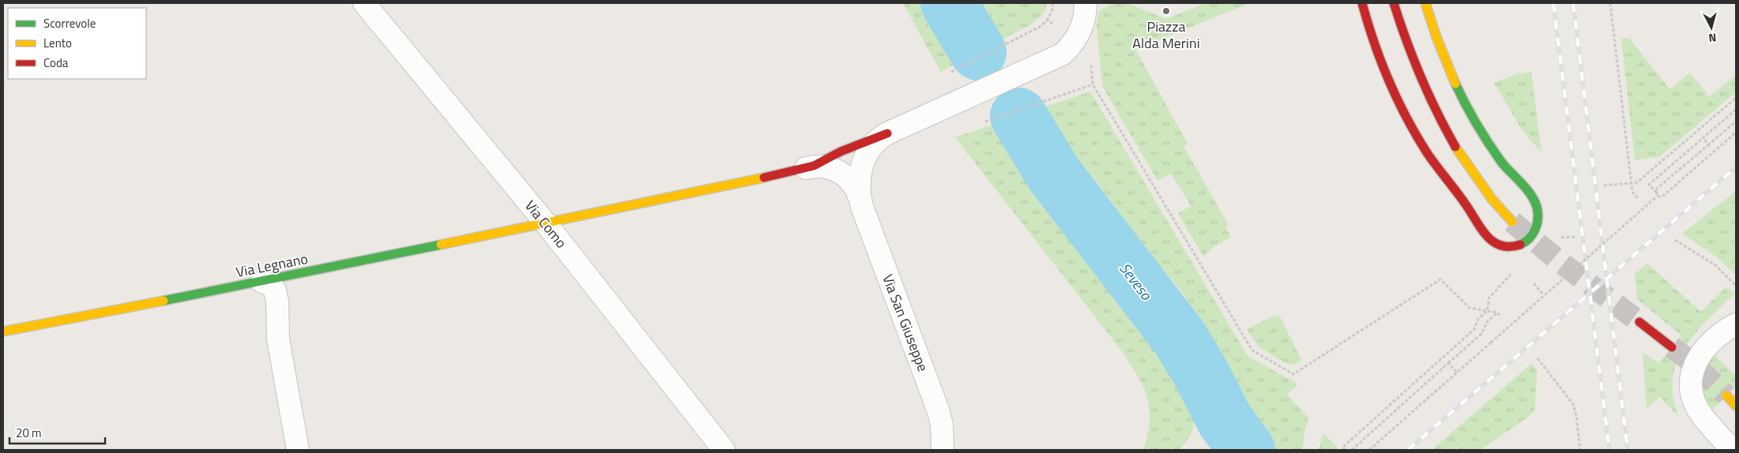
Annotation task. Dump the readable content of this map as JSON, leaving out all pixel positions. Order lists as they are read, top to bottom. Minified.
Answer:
{"streets":{"street":["Via Como","Via Legnano","Via San Giuseppe"]},"crossings":[["Via Como","Via Legnano"],["Via Como","Via San Giuseppe"],["Via Legnano","Via San Giuseppe"]],"water":["Seveso"],"places":["Piazza Alda Merini"],"legend":["Scorrevole","Lento","Coda"],"scale_bar":"20 m","north":"bottom"}
